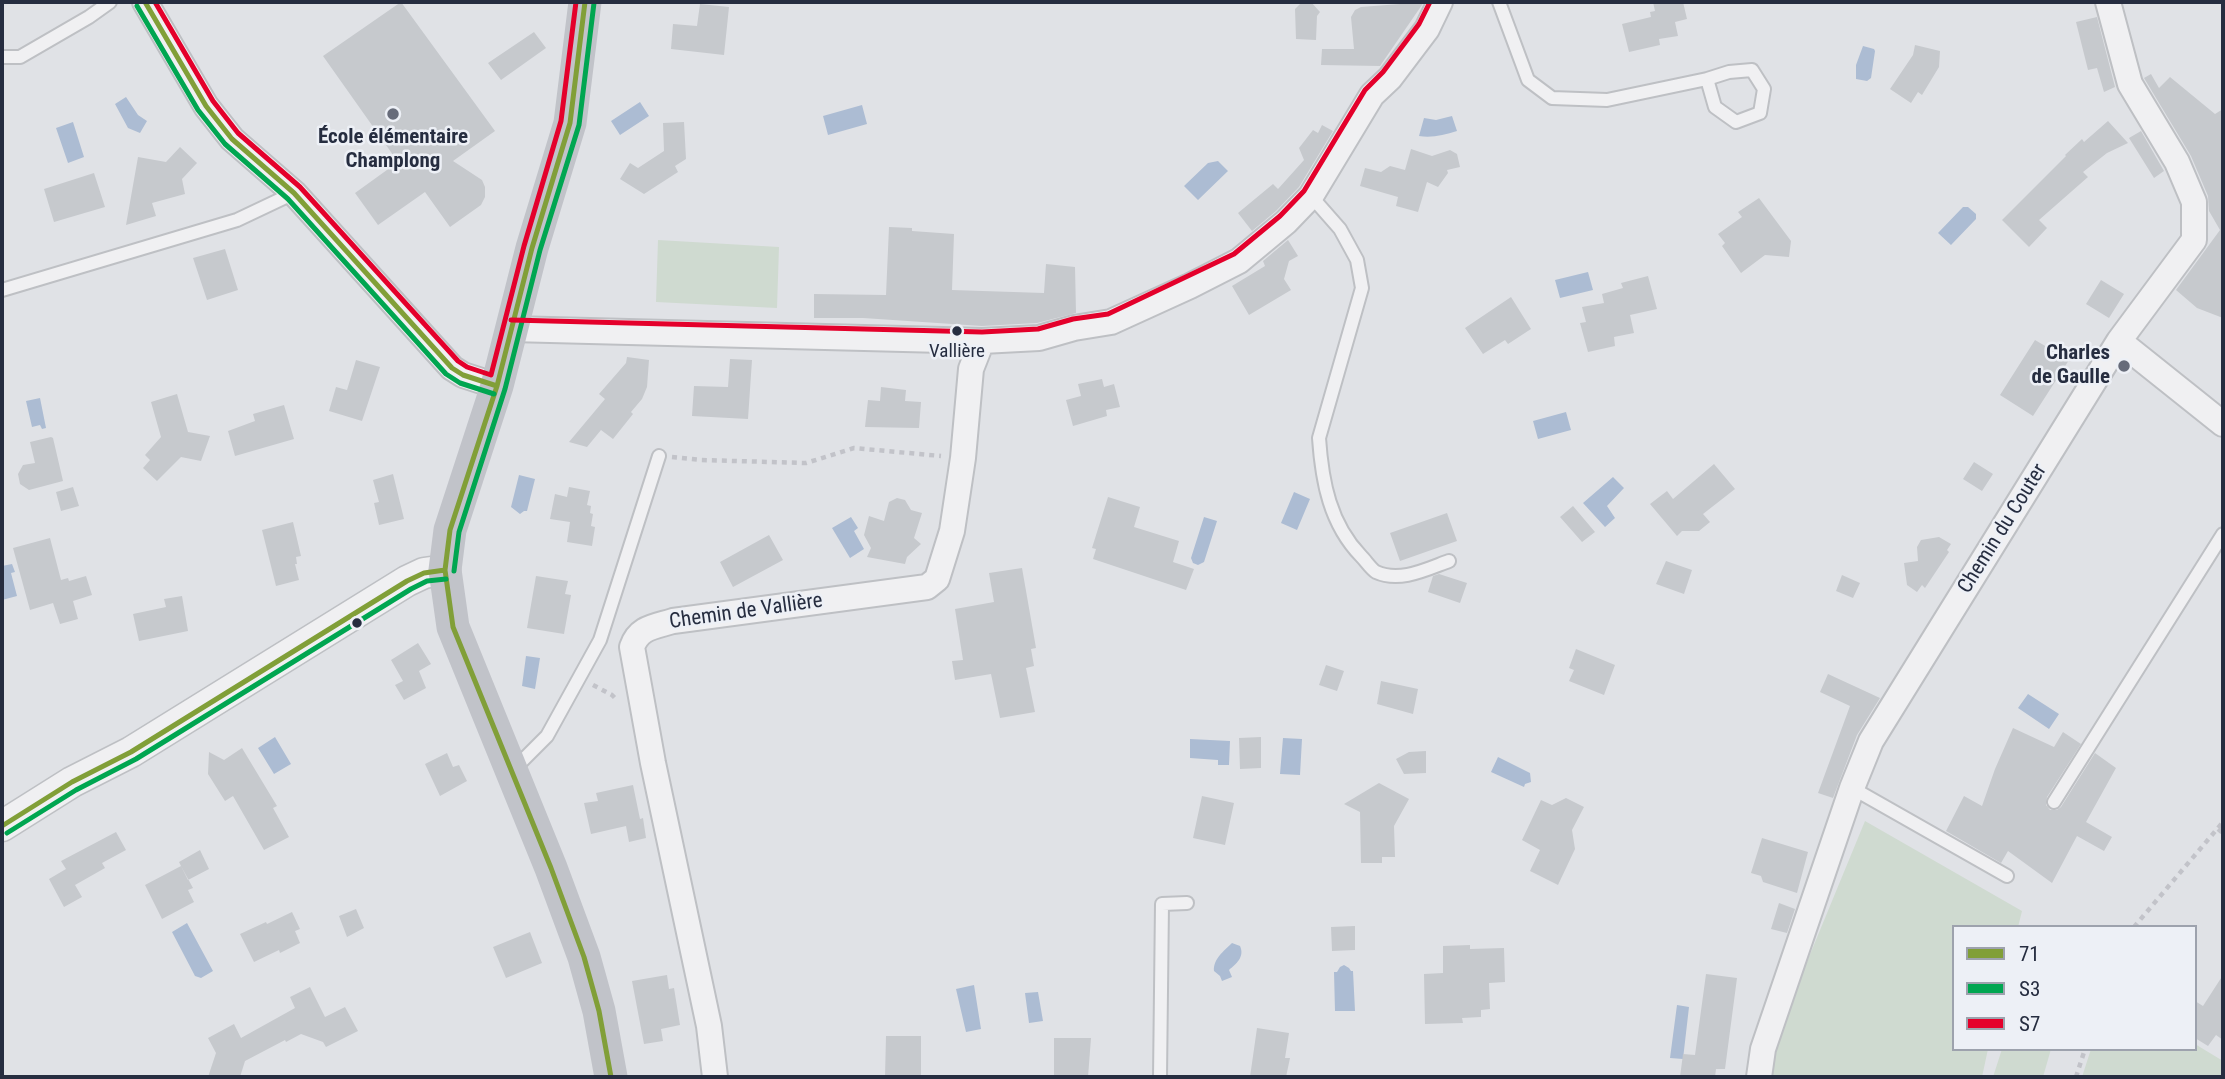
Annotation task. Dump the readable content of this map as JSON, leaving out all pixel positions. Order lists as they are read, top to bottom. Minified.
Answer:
{"streets":{"street":["Chemin du Couter","Chemin de Vallière"]},"places":["École élémentaire Champlong","Vallière","Charles de Gaulle"],"lines":["transit line 71","transit line S7","transit line S3"],"legend":["71","S3","S7"]}
